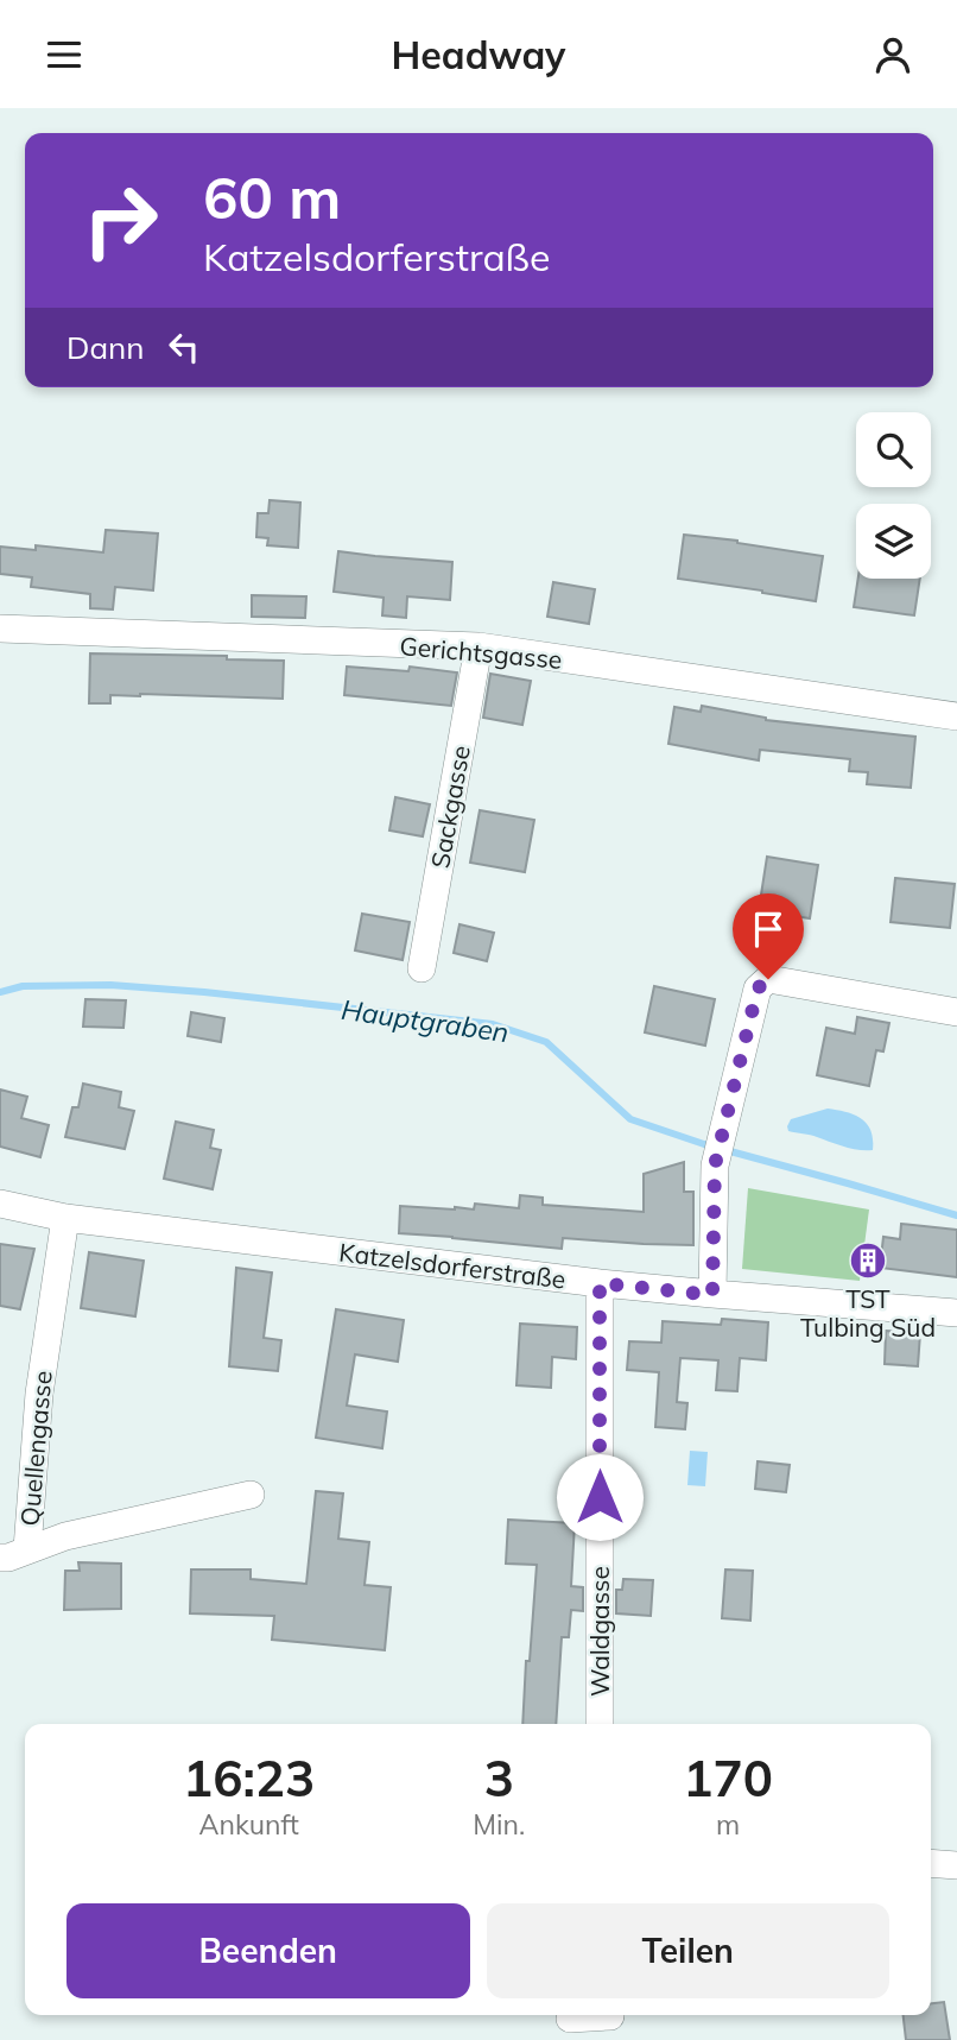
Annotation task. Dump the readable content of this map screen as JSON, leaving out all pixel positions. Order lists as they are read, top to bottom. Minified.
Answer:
{"streets":{"street":["Gerichtsgasse","Sackgasse","Katzelsdorferstraße","Quellengasse","Waldgasse"]},"crossings":[["Gerichtsgasse","Sackgasse"],["Katzelsdorferstraße","Quellengasse"],["Katzelsdorferstraße","Waldgasse"]],"water":["Hauptgraben"],"places":{"building":["TST Tulbing Süd"]},"page":{"header":"Headway","turn":["60 m","Katzelsdorferstraße"],"then":"Dann","eta":["16:23","Ankunft","3","Min.","170","m"],"buttons":["Beenden","Teilen"]}}
